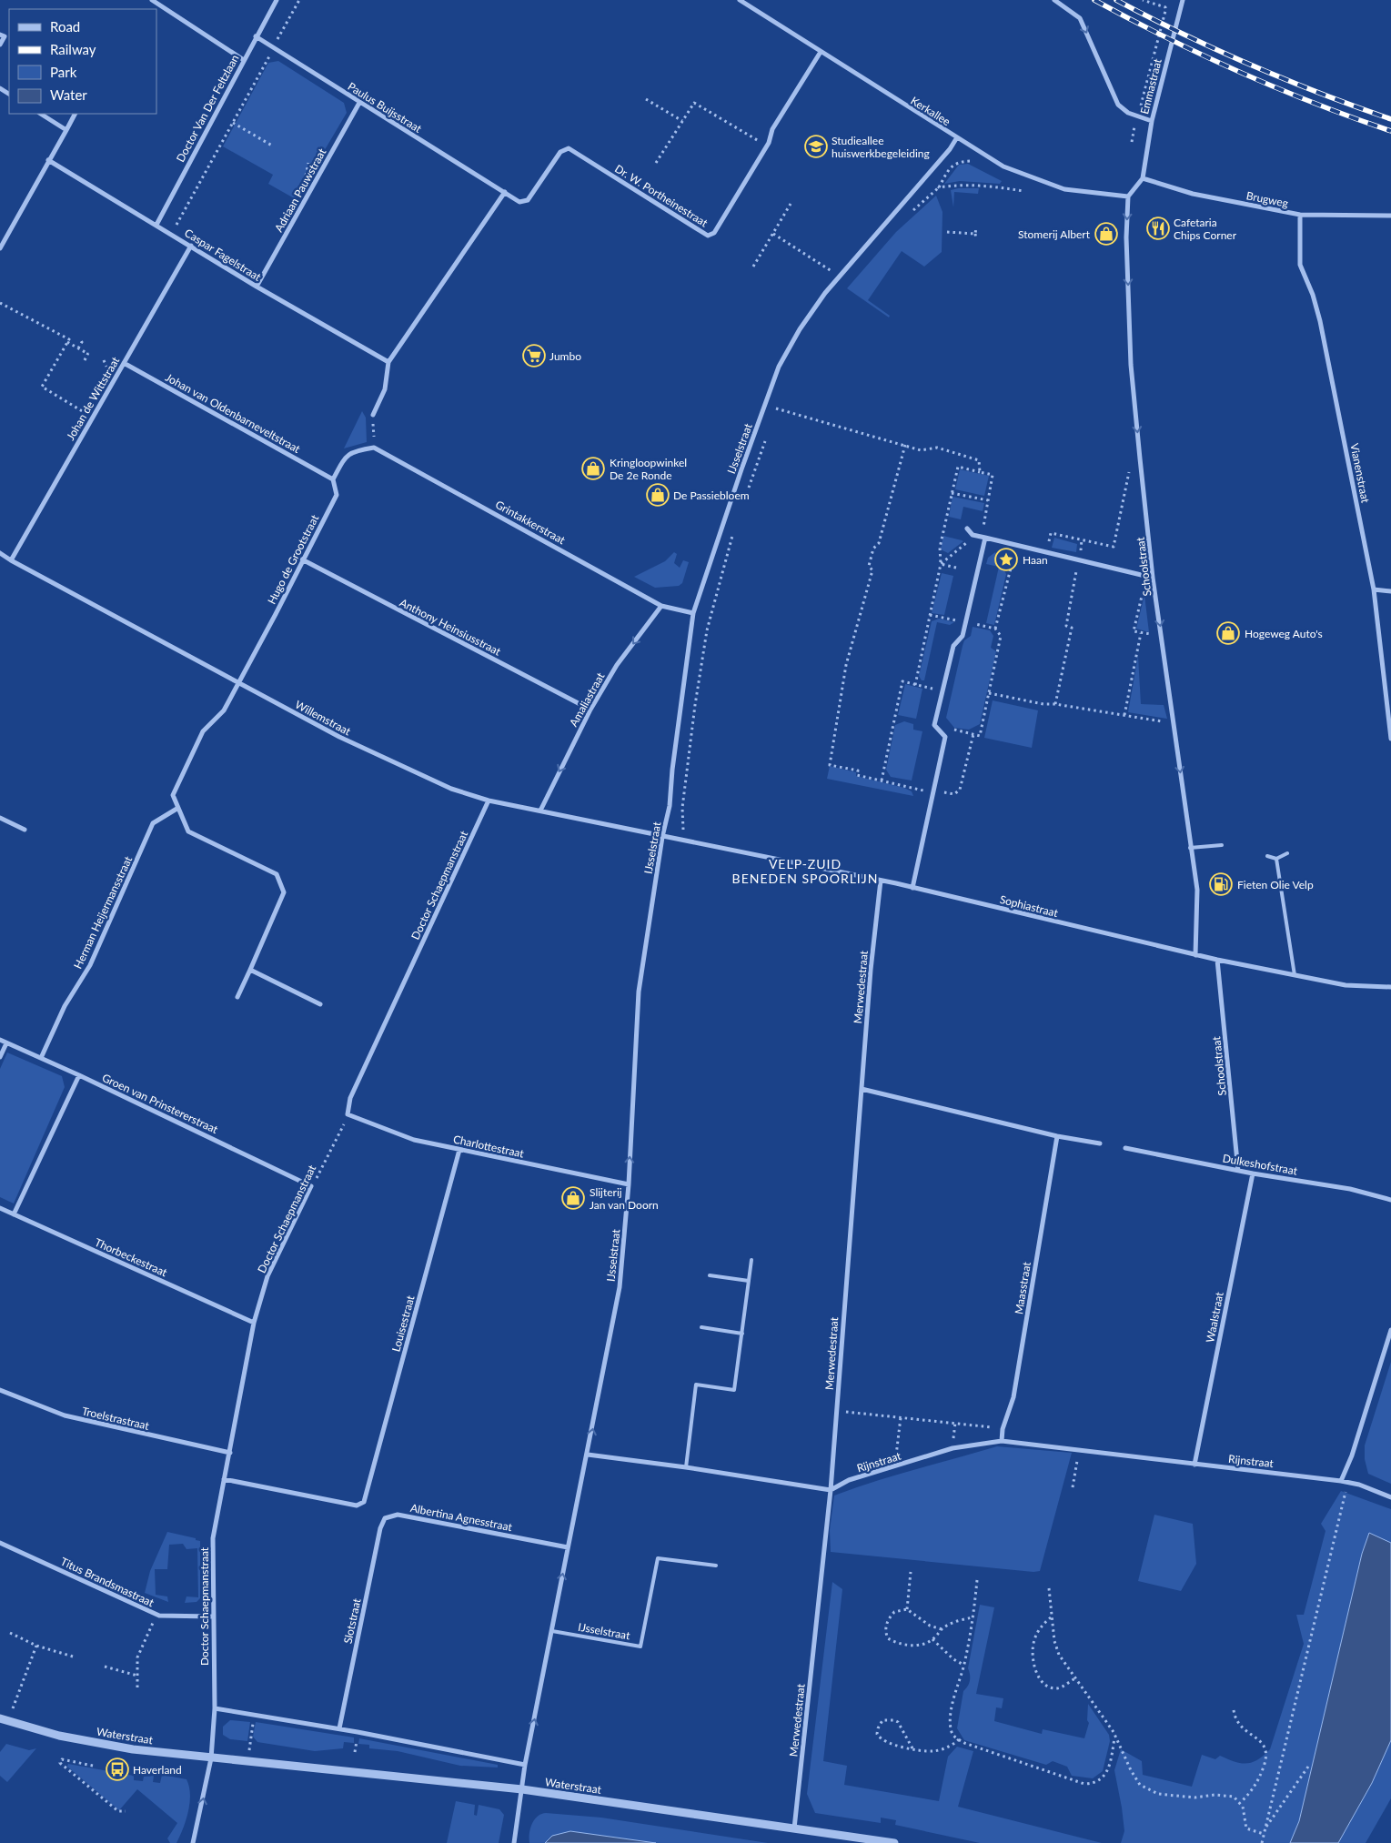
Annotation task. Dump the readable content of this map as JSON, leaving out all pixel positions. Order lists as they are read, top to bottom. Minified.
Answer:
{"streets":{"street":["Emmastraat","Paulus Buijsstraat","Doctor Van Der Feltzlaan","Kerkallee","Adriaan Pauwstraat","Dr. W. Portheinestraat","Brugweg","Caspar Fagelstraat","Johan de Wittstraat","Johan van Oldenbarneveltstraat","IJsselstraat","Vianenstraat","Grintakkerstraat","Hugo de Grootstraat","Schoolstraat","Anthony Heinsiusstraat","Amaliastraat","Willemstraat","Doctor Schaepmanstraat","Sophiastraat","Herman Heijermansstraat","Merwedestraat","Groen van Prinstererstraat","Charlottestraat","Dulkeshofstraat","Thorbeckestraat","Maasstraat","Waalstraat","Louisestraat","Troelstrastraat","Rijnstraat","Albertina Agnesstraat","Titus Brandsmastraat","Slotstraat","Waterstraat"]},"crossings":[["Emmastraat","Brugweg"],["Paulus Buijsstraat","Doctor Van Der Feltzlaan"],["Paulus Buijsstraat","Adriaan Pauwstraat"],["Paulus Buijsstraat","Dr. W. Portheinestraat"],["Doctor Van Der Feltzlaan","Caspar Fagelstraat"],["Kerkallee","Dr. W. Portheinestraat"],["Kerkallee","IJsselstraat"],["Kerkallee","Schoolstraat"],["Adriaan Pauwstraat","Caspar Fagelstraat"],["Brugweg","Vianenstraat"],["Caspar Fagelstraat","Johan de Wittstraat"],["Johan de Wittstraat","Johan van Oldenbarneveltstraat"],["Johan de Wittstraat","Willemstraat"],["Johan van Oldenbarneveltstraat","Hugo de Grootstraat"],["IJsselstraat","Grintakkerstraat"],["IJsselstraat","Willemstraat"],["IJsselstraat","Sophiastraat"],["IJsselstraat","Charlottestraat"],["IJsselstraat","Albertina Agnesstraat"],["IJsselstraat","Waterstraat"],["Grintakkerstraat","Hugo de Grootstraat"],["Grintakkerstraat","Amaliastraat"],["Hugo de Grootstraat","Anthony Heinsiusstraat"],["Hugo de Grootstraat","Willemstraat"],["Hugo de Grootstraat","Herman Heijermansstraat"],["Schoolstraat","Sophiastraat"],["Schoolstraat","Dulkeshofstraat"],["Anthony Heinsiusstraat","Amaliastraat"],["Amaliastraat","Willemstraat"],["Willemstraat","Doctor Schaepmanstraat"],["Willemstraat","Sophiastraat"],["Doctor Schaepmanstraat","Groen van Prinstererstraat"],["Doctor Schaepmanstraat","Charlottestraat"],["Doctor Schaepmanstraat","Thorbeckestraat"],["Doctor Schaepmanstraat","Louisestraat"],["Doctor Schaepmanstraat","Troelstrastraat"],["Doctor Schaepmanstraat","Titus Brandsmastraat"],["Doctor Schaepmanstraat","Waterstraat"],["Sophiastraat","Merwedestraat"],["Herman Heijermansstraat","Groen van Prinstererstraat"],["Merwedestraat","Rijnstraat"],["Merwedestraat","Waterstraat"],["Charlottestraat","Louisestraat"],["Dulkeshofstraat","Waalstraat"],["Maasstraat","Rijnstraat"],["Waalstraat","Rijnstraat"],["Albertina Agnesstraat","Slotstraat"]],"one_way":["IJsselstraat","Schoolstraat","Amaliastraat"],"districts":["VELP-ZUID BENEDEN SPOORLIJN"],"places":{"school or university":["Studieallee huiswerkbegeleiding"],"restaurant":["Cafetaria Chips Corner"],"shop":["Stomerij Albert","Kringloopwinkel De 2e Ronde","De Passiebloem","Hogeweg Auto's","Slijterij Jan van Doorn"],"supermarket":["Jumbo"],"place":["Haan"],"fuel station":["Fieten Olie Velp"],"bus stop":["Haverland"]},"legend":["Road","Railway","Park","Water"]}
